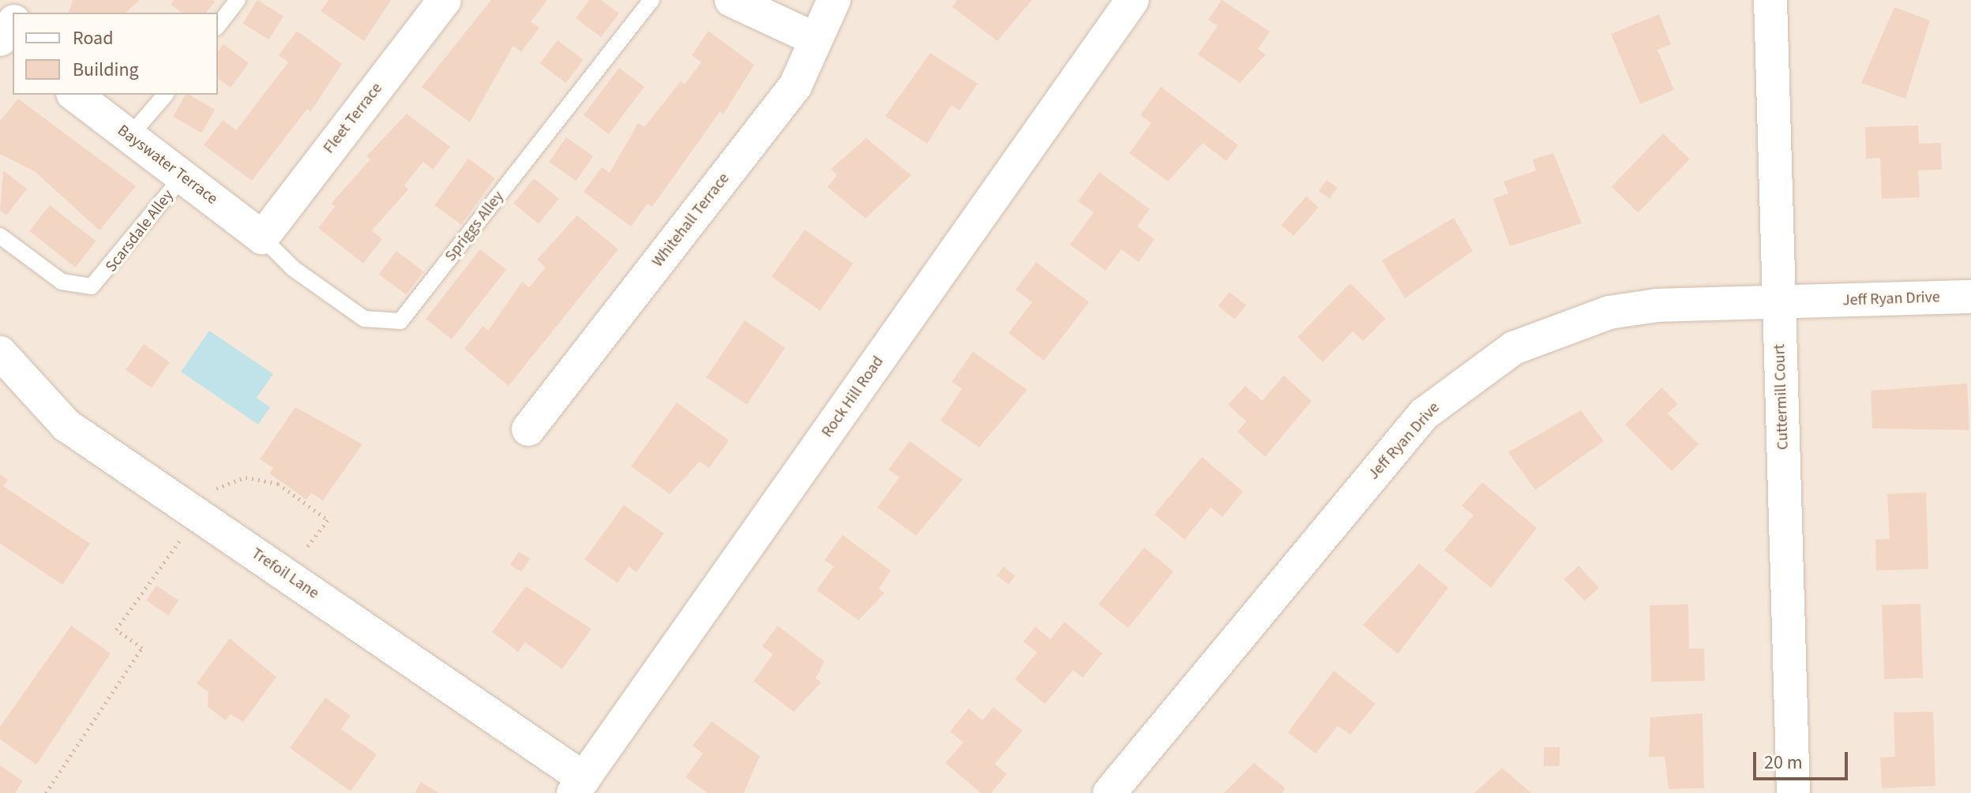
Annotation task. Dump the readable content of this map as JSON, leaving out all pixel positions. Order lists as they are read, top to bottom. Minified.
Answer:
{"streets":{"street":["Fleet Terrace","Bayswater Terrace","Whitehall Terrace","Jeff Ryan Drive","Rock Hill Road","Cuttermill Court","Trefoil Lane"],"lane":["Spriggs Alley","Scarsdale Alley"]},"crossings":[["Fleet Terrace","Bayswater Terrace"],["Fleet Terrace","Spriggs Alley"],["Bayswater Terrace","Spriggs Alley"],["Bayswater Terrace","Scarsdale Alley"],["Jeff Ryan Drive","Cuttermill Court"],["Rock Hill Road","Trefoil Lane"]],"legend":["Road","Building"],"scale_bar":"20 m"}
